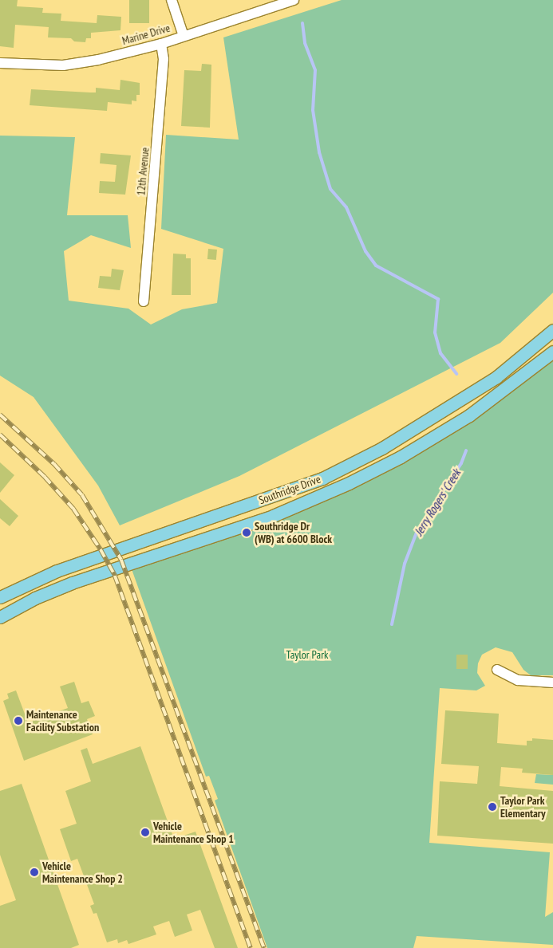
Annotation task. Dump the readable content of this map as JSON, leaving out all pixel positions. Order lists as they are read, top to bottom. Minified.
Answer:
{"streets":{"main road":["Southridge Drive"],"street":["Marine Drive","12th Avenue"]},"crossings":[["Marine Drive","12th Avenue"]],"water":["Jerry Rogers' Creek"],"parks":["Taylor Park"],"places":["Southridge Dr (WB) at 6600 Block","Maintenance Facility Substation","Taylor Park Elementary","Vehicle Maintenance Shop 1","Vehicle Maintenance Shop 2"]}
